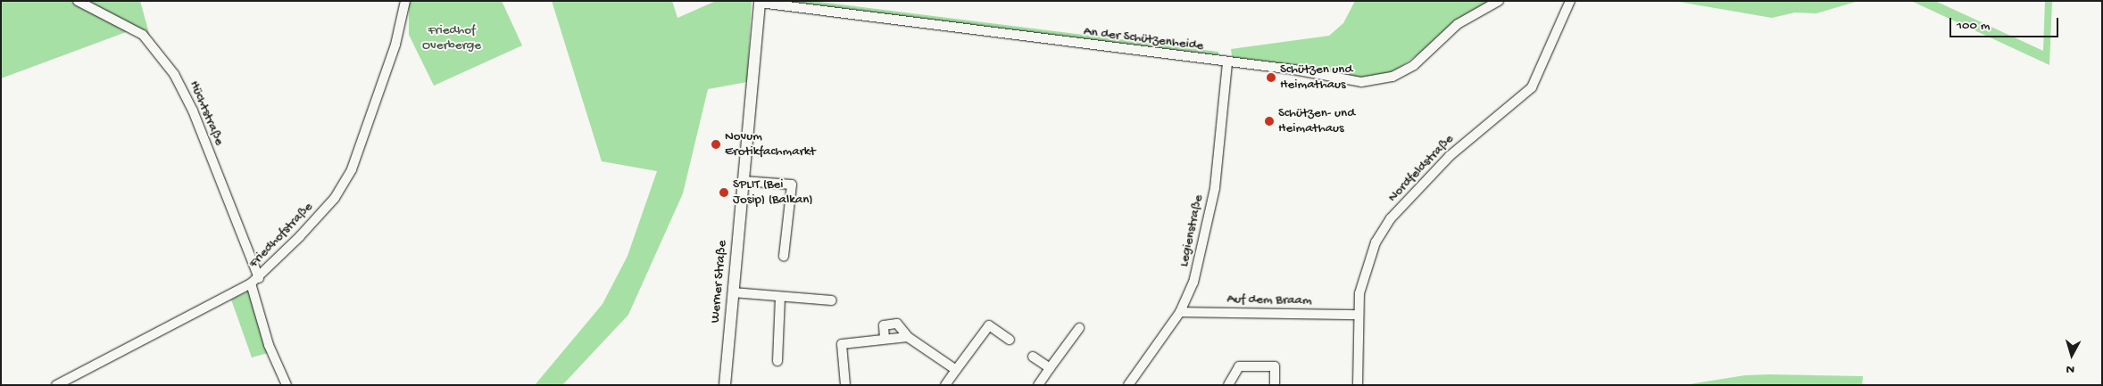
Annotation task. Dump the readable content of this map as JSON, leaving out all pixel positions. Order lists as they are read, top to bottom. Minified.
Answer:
{"streets":{"main road":["Werner Straße"],"street":["An der Schützenheide","Hüchtstraße","Nordfeldstraße","Legienstraße","Friedhofstraße","Auf dem Braam"]},"crossings":[["An der Schützenheide","Legienstraße"],["An der Schützenheide","Werner Straße"],["Hüchtstraße","Friedhofstraße"],["Nordfeldstraße","Auf dem Braam"],["Legienstraße","Auf dem Braam"]],"parks":["Friedhof Overberge"],"places":["Schützen und Heimathaus","Schützen- und Heimathaus","Novum Erotikfachmarkt","SPLIT (Bei Josip) (Balkan)"],"scale_bar":"100 m","north":"bottom"}
